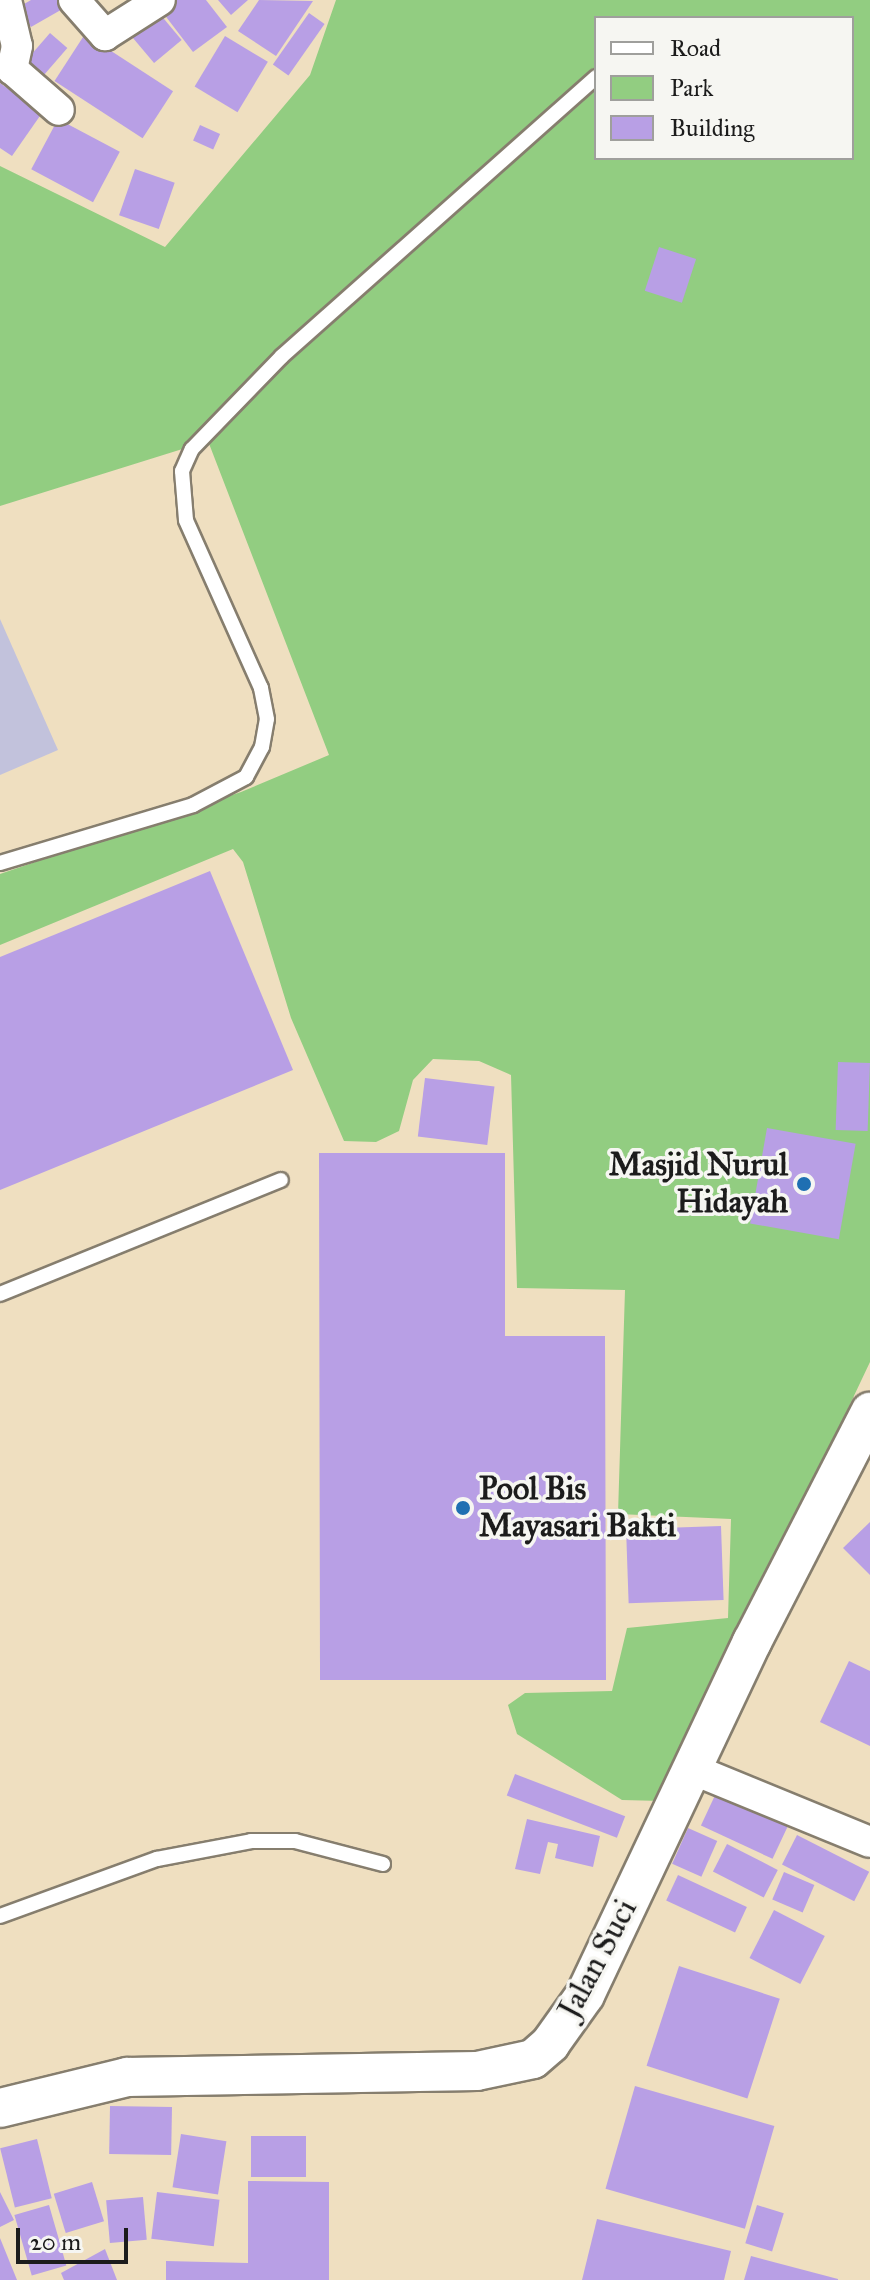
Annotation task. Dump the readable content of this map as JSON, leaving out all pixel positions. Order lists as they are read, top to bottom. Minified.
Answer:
{"streets":{"street":["Jalan Suci"]},"places":["Masjid Nurul Hidayah","Pool Bis Mayasari Bakti"],"legend":["Road","Park","Building"],"scale_bar":"20 m"}
